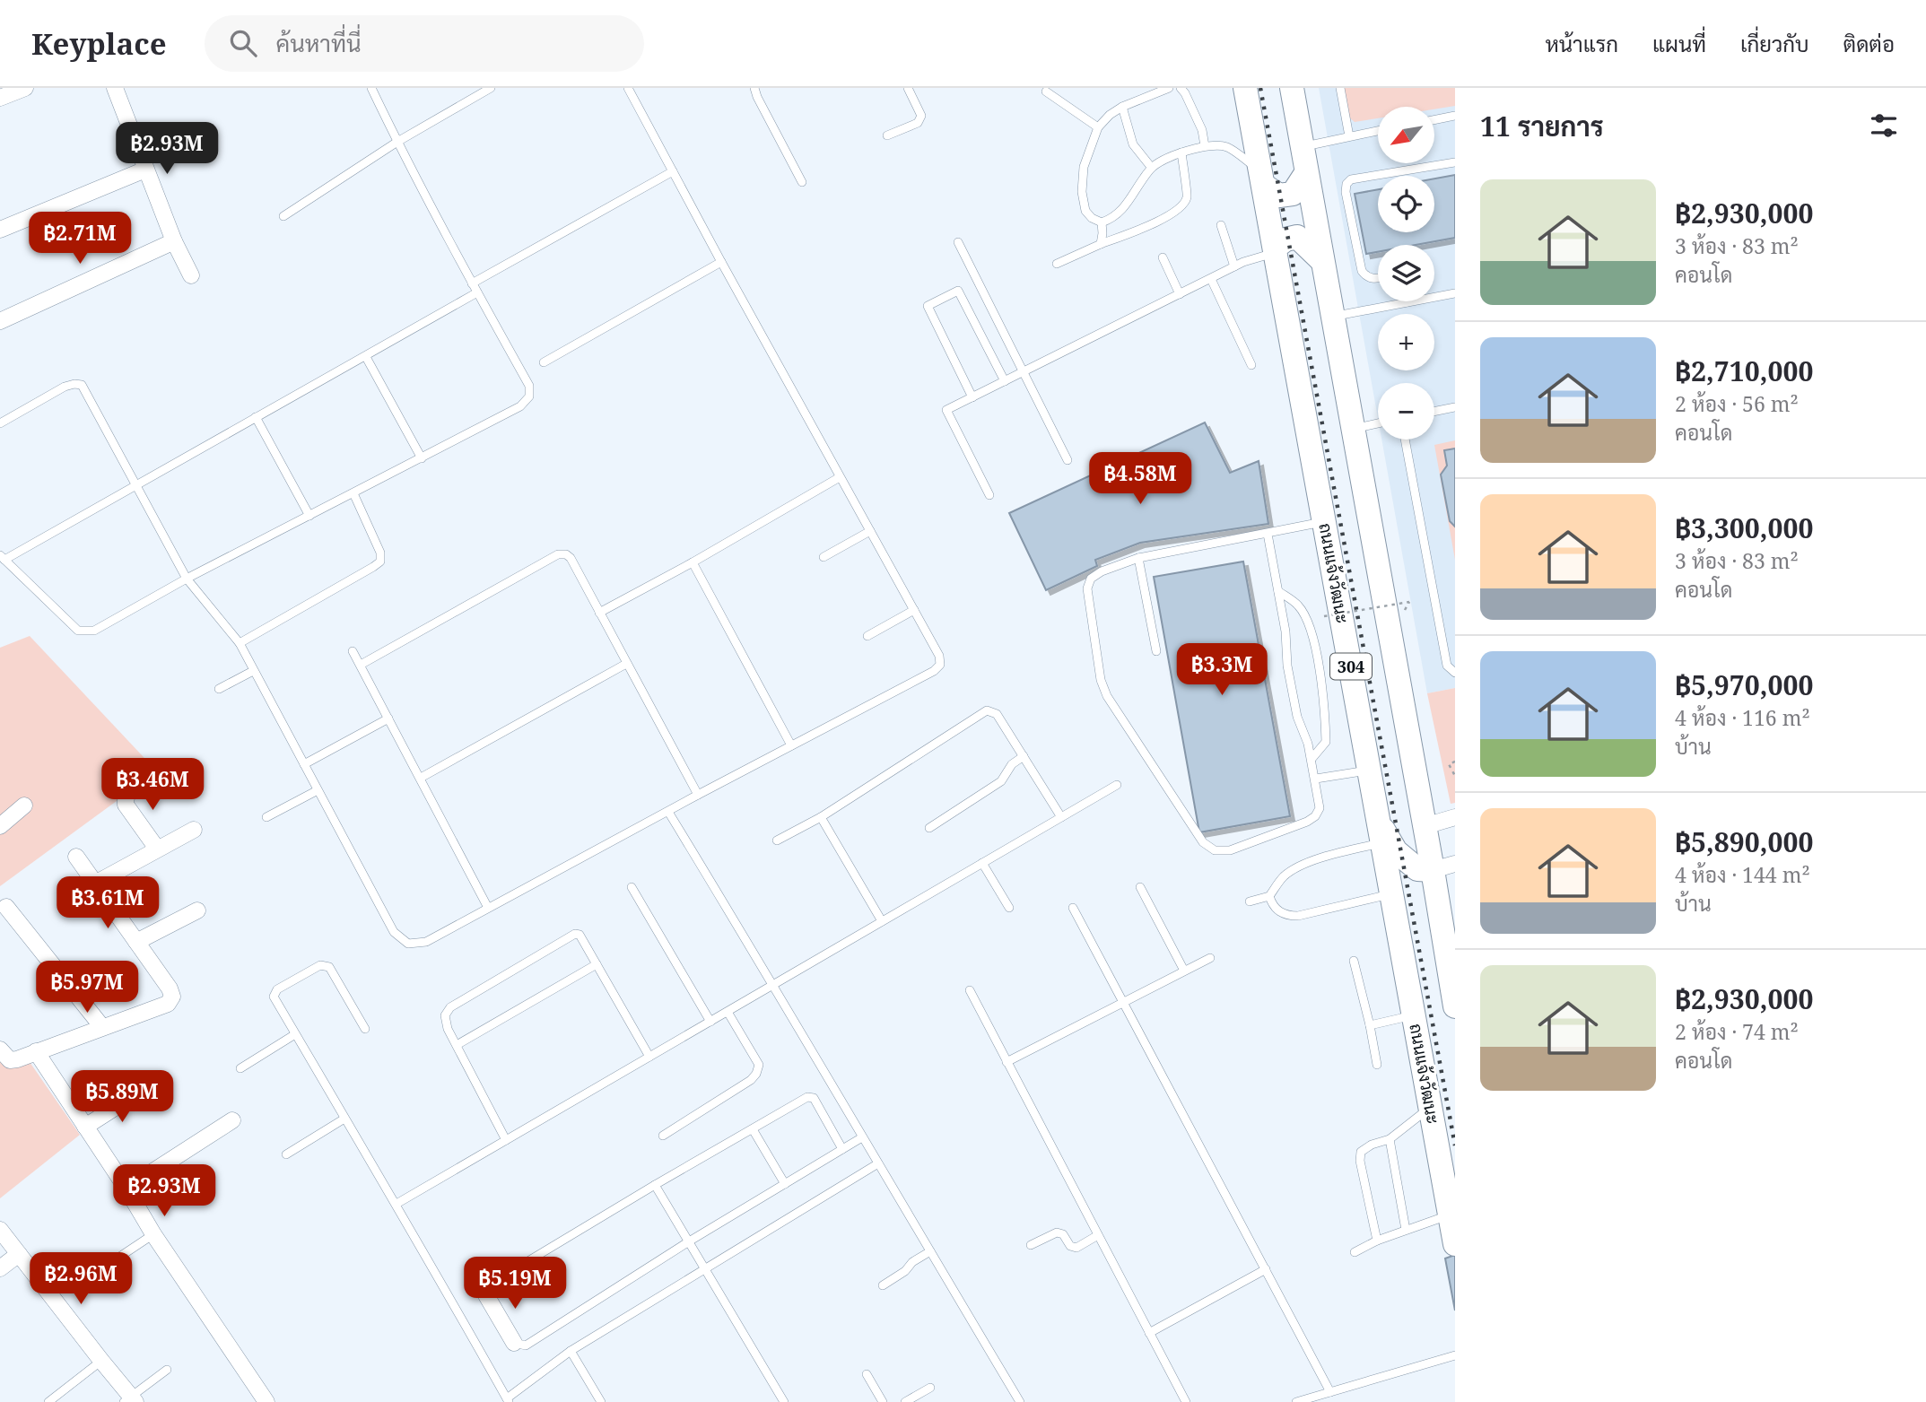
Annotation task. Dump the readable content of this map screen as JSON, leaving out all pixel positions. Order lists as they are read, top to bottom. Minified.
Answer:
{"streets":{"main road":["ถนนแจ้งวัฒนะ","304"]},"north":"bottom left","page":{"header":"Keyplace","search":"ค้นหาที่นี่","nav":["หน้าแรก","แผนที่","เกี่ยวกับ","ติดต่อ"],"heading":"11 รายการ","map_buttons":["+","−"],"price":["฿2.93M","฿2.71M","฿4.58M","฿3.3M","฿3.46M","฿3.61M","฿5.97M","฿5.89M","฿2.93M","฿2.96M","฿5.19M"],"list":[{"name":"฿2,930,000","note":"3 ห้อง · 83 m² · คอนโด"},{"name":"฿2,710,000","note":"2 ห้อง · 56 m² · คอนโด"},{"name":"฿3,300,000","note":"3 ห้อง · 83 m² · คอนโด"},{"name":"฿5,970,000","note":"4 ห้อง · 116 m² · บ้าน"},{"name":"฿5,890,000","note":"4 ห้อง · 144 m² · บ้าน"},{"name":"฿2,930,000","note":"2 ห้อง · 74 m² · คอนโด"}]}}
